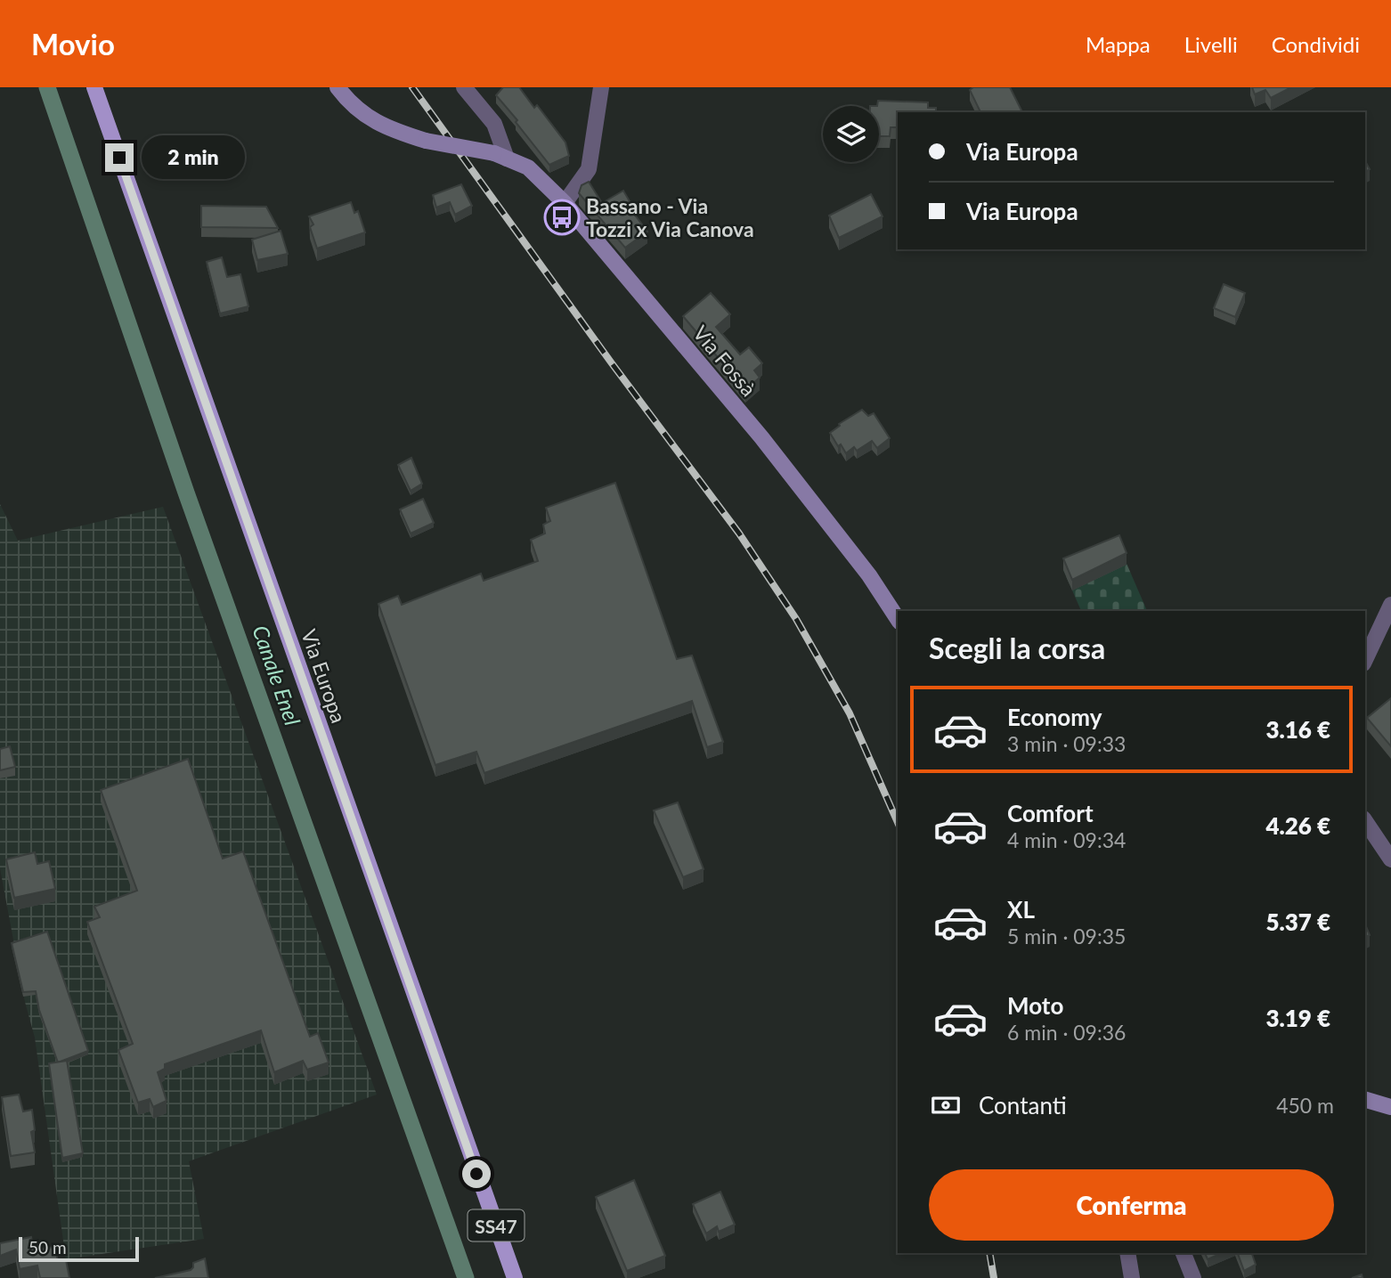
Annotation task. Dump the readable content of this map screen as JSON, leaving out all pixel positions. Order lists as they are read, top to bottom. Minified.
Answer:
{"streets":{"main road":["Via Fossà","Via Europa","SS47"]},"water":["Canale Enel"],"places":{"bus stop":["Bassano - Via Tozzi x Via Canova"]},"scale_bar":"50 m","page":{"header":"Movio","nav":["Mappa","Livelli","Condividi"],"banner":["Via Europa","Via Europa"],"bubble":"2 min","heading":"Scegli la corsa","list":[{"name":"Economy","note":"3 min · 09:33","value":"3.16 €"},{"name":"Comfort","note":"4 min · 09:34","value":"4.26 €"},{"name":"XL","note":"5 min · 09:35","value":"5.37 €"},{"name":"Moto","note":"6 min · 09:36","value":"3.19 €"}],"pay":["Contanti","450 m"],"buttons":"Conferma","scale":"50 m"}}
